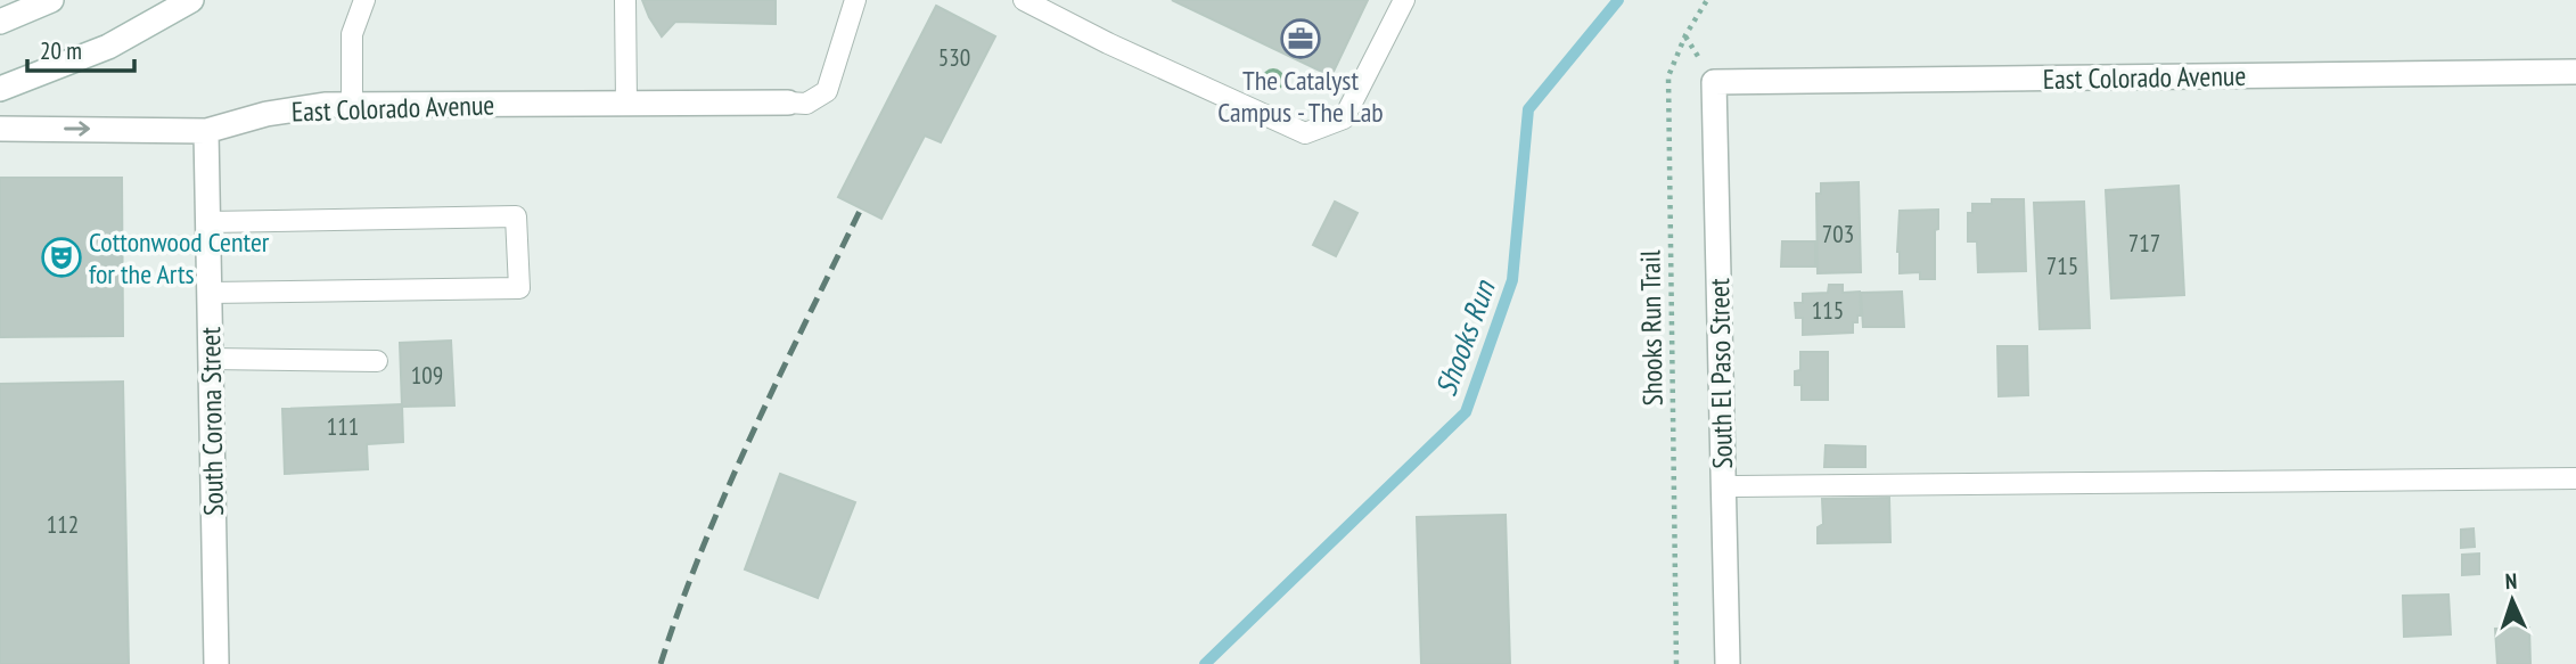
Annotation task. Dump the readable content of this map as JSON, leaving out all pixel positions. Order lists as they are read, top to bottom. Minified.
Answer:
{"streets":{"street":["East Colorado Avenue","South El Paso Street","South Corona Street"],"path":["Shooks Run Trail"]},"crossings":[["East Colorado Avenue","South El Paso Street"],["East Colorado Avenue","South Corona Street"]],"water":["Shooks Run"],"places":{"office":["The Catalyst Campus - The Lab"],"theatre":["Cottonwood Center for the Arts"]},"house_numbers":["530","703","717","715","115","109","111","112"],"scale_bar":"20 m","north":"top"}
